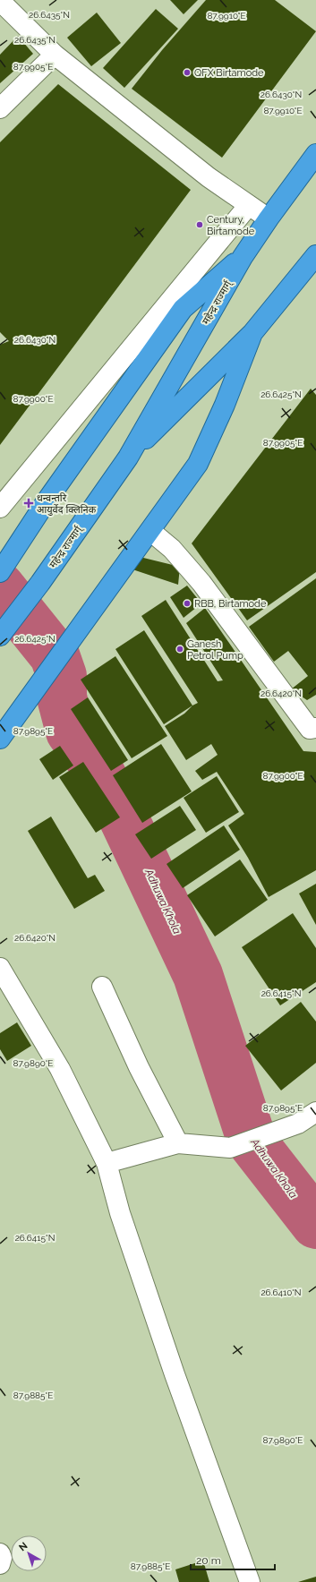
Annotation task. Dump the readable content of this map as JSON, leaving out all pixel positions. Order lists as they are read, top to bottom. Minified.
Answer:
{"streets":{"highway":["महेन्द्र राज्मार्ग्"]},"water":["Adhuwa Khola"],"places":{"other":["QFX Birtamode","Century, Birtamode","RBB, Birtamode","Ganesh Petrol Pump"],"health":["धन्वन्तरि आयुर्वेद क्लिनिक"]},"scale_bar":"20 m","north":"top left","coordinates":["26.6435°N","87.9910°E","87.9905°E","26.6430°N","26.6425°N","87.9900°E","26.6420°N","87.9895°E","26.6415°N","87.9890°E","26.6410°N","87.9885°E"]}
